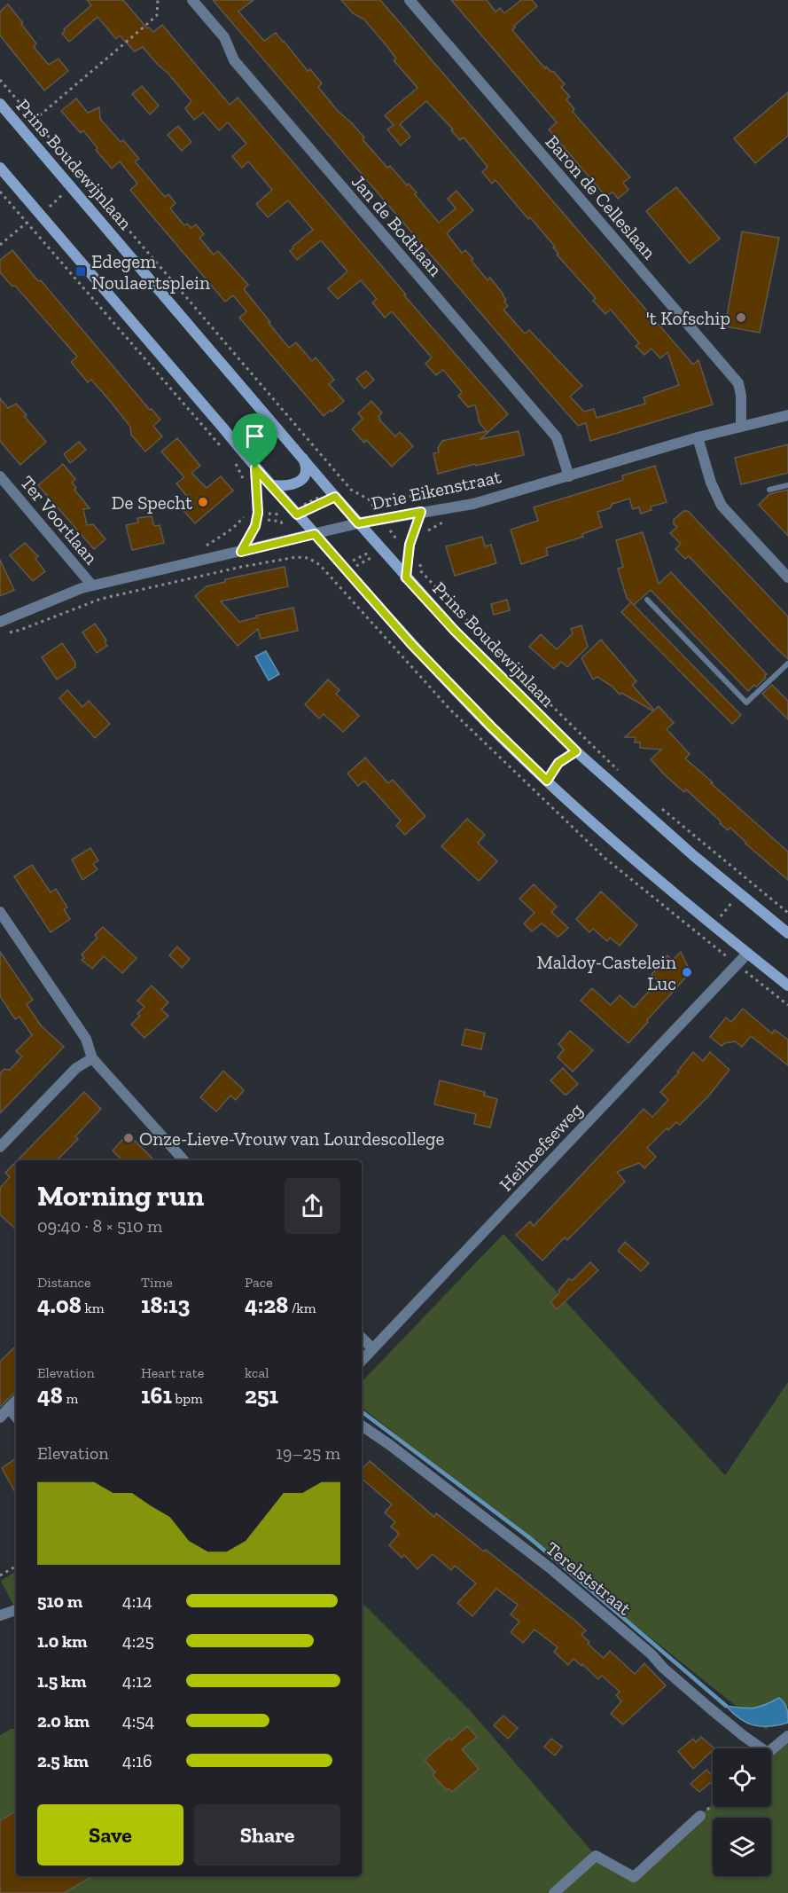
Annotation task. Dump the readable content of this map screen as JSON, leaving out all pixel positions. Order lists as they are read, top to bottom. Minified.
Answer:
{"streets":{"main road":["Prins Boudewijnlaan"],"street":["Baron de Celleslaan","Jan de Bodtlaan","Drie Eikenstraat","Ter Voortlaan","Heihoefseweg","Terelststraat"]},"crossings":[["Prins Boudewijnlaan","Drie Eikenstraat"],["Baron de Celleslaan","Drie Eikenstraat"],["Jan de Bodtlaan","Drie Eikenstraat"],["Drie Eikenstraat","Ter Voortlaan"]],"places":{"transit":["Edegem Noulaertsplein"],"other":["'t Kofschip","De Specht","Maldoy-Castelein Luc","Onze-Lieve-Vrouw van Lourdescollege"]},"page":{"heading":["Morning run","09:40 · 8 × 510 m"],"stats":[["Distance","4.08 km"],["Time","18:13"],["Pace","4:28 /km"],["Elevation","48 m"],["Heart rate","161 bpm"],["kcal","251"]],"chart":["Elevation","19–25 m"],"list":[{"name":"510 m","note":"4:14"},{"name":"1.0 km","note":"4:25"},{"name":"1.5 km","note":"4:12"},{"name":"2.0 km","note":"4:54"},{"name":"2.5 km","note":"4:16"}],"buttons":["Save","Share"]}}
